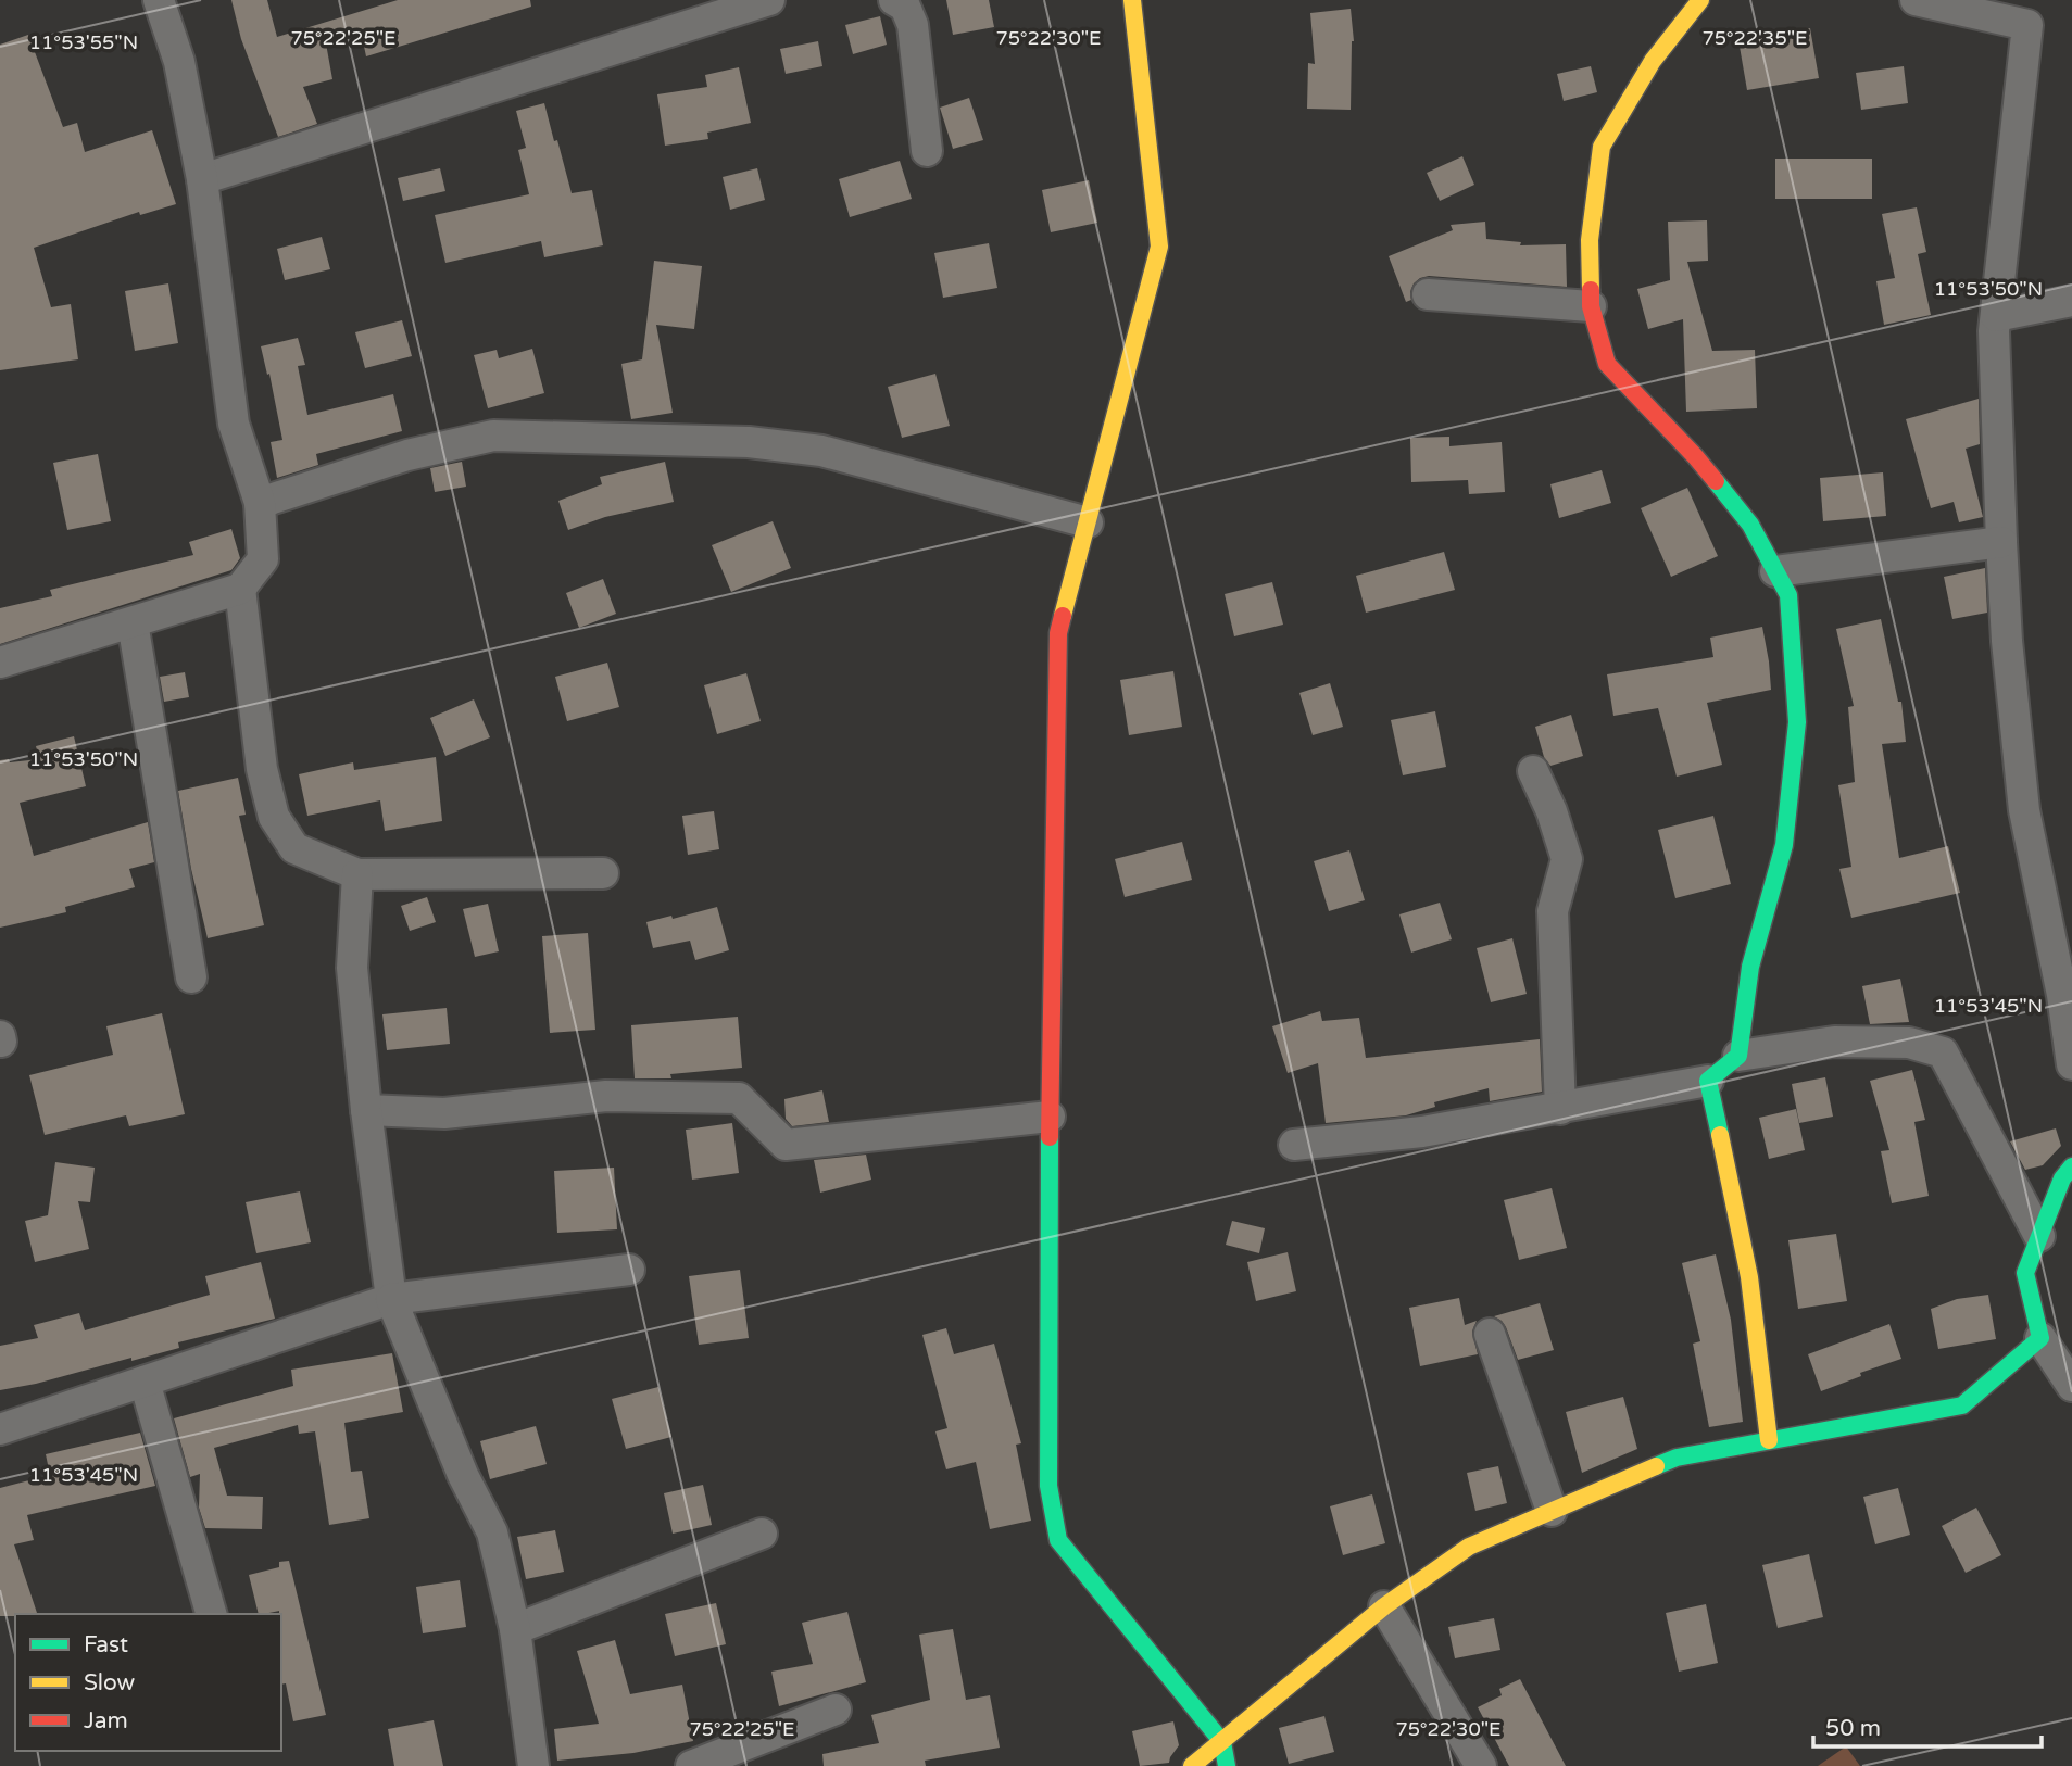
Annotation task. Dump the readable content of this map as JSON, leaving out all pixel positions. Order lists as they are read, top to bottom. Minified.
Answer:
{"legend":["Fast","Slow","Jam"],"scale_bar":"50 m","coordinates":["75°22'25\"E","75°22'30\"E","75°22'35\"E","11°53'55\"N","11°53'50\"N","11°53'45\"N"]}
